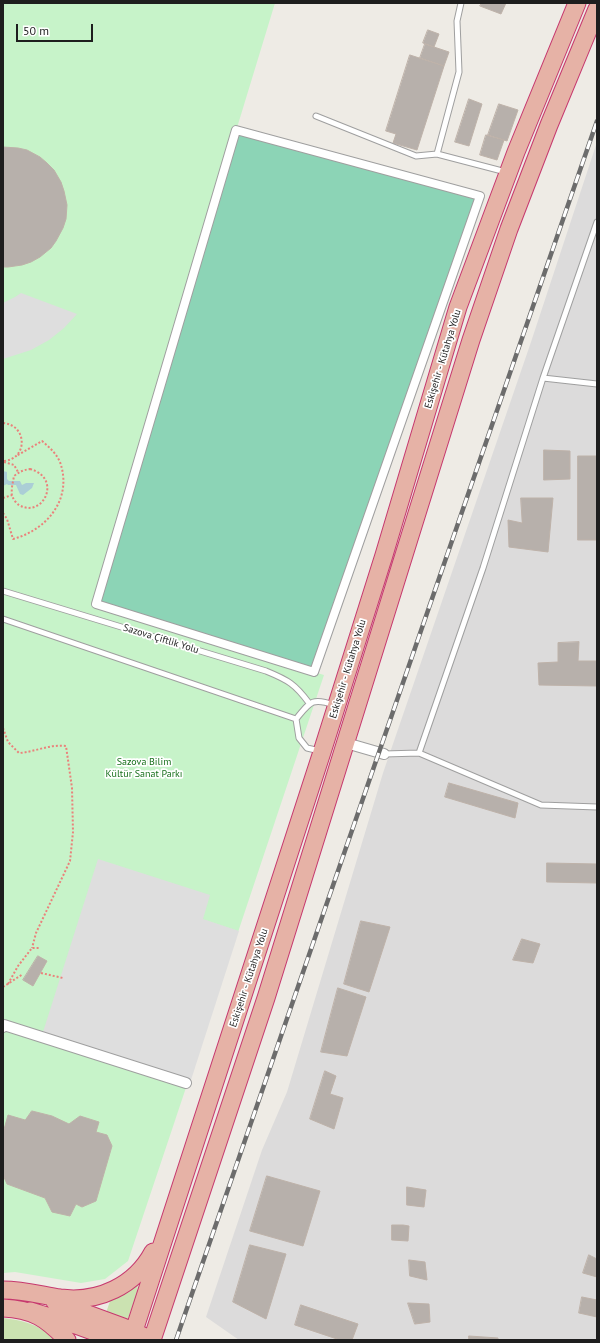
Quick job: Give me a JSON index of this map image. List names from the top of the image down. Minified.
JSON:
{"streets":{"highway":["Eskişehir - Kütahya Yolu"],"lane":["Sazova Çiftlik Yolu"]},"parks":["Sazova Bilim Kültür Sanat Parkı"],"scale_bar":"50 m"}
